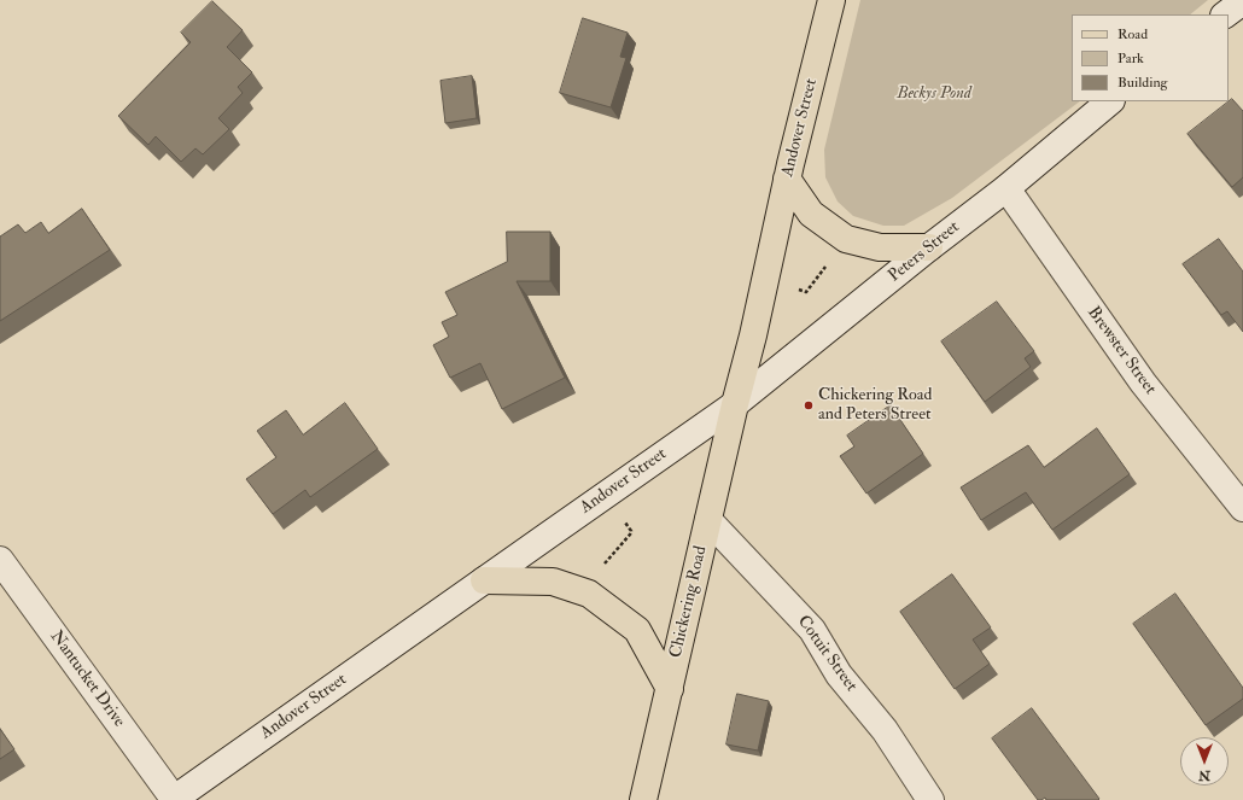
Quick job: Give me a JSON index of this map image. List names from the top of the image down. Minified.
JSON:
{"streets":{"main road":["Andover Street","Peters Street","Brewster Street","Chickering Road","Cotuit Street","Nantucket Drive"]},"crossings":[["Andover Street","Peters Street"],["Andover Street","Chickering Road"],["Andover Street","Nantucket Drive"],["Peters Street","Brewster Street"],["Peters Street","Chickering Road"],["Chickering Road","Cotuit Street"]],"parks":["Beckys Pond"],"places":["Chickering Road and Peters Street"],"legend":["Road","Park","Building"],"north":"bottom"}
